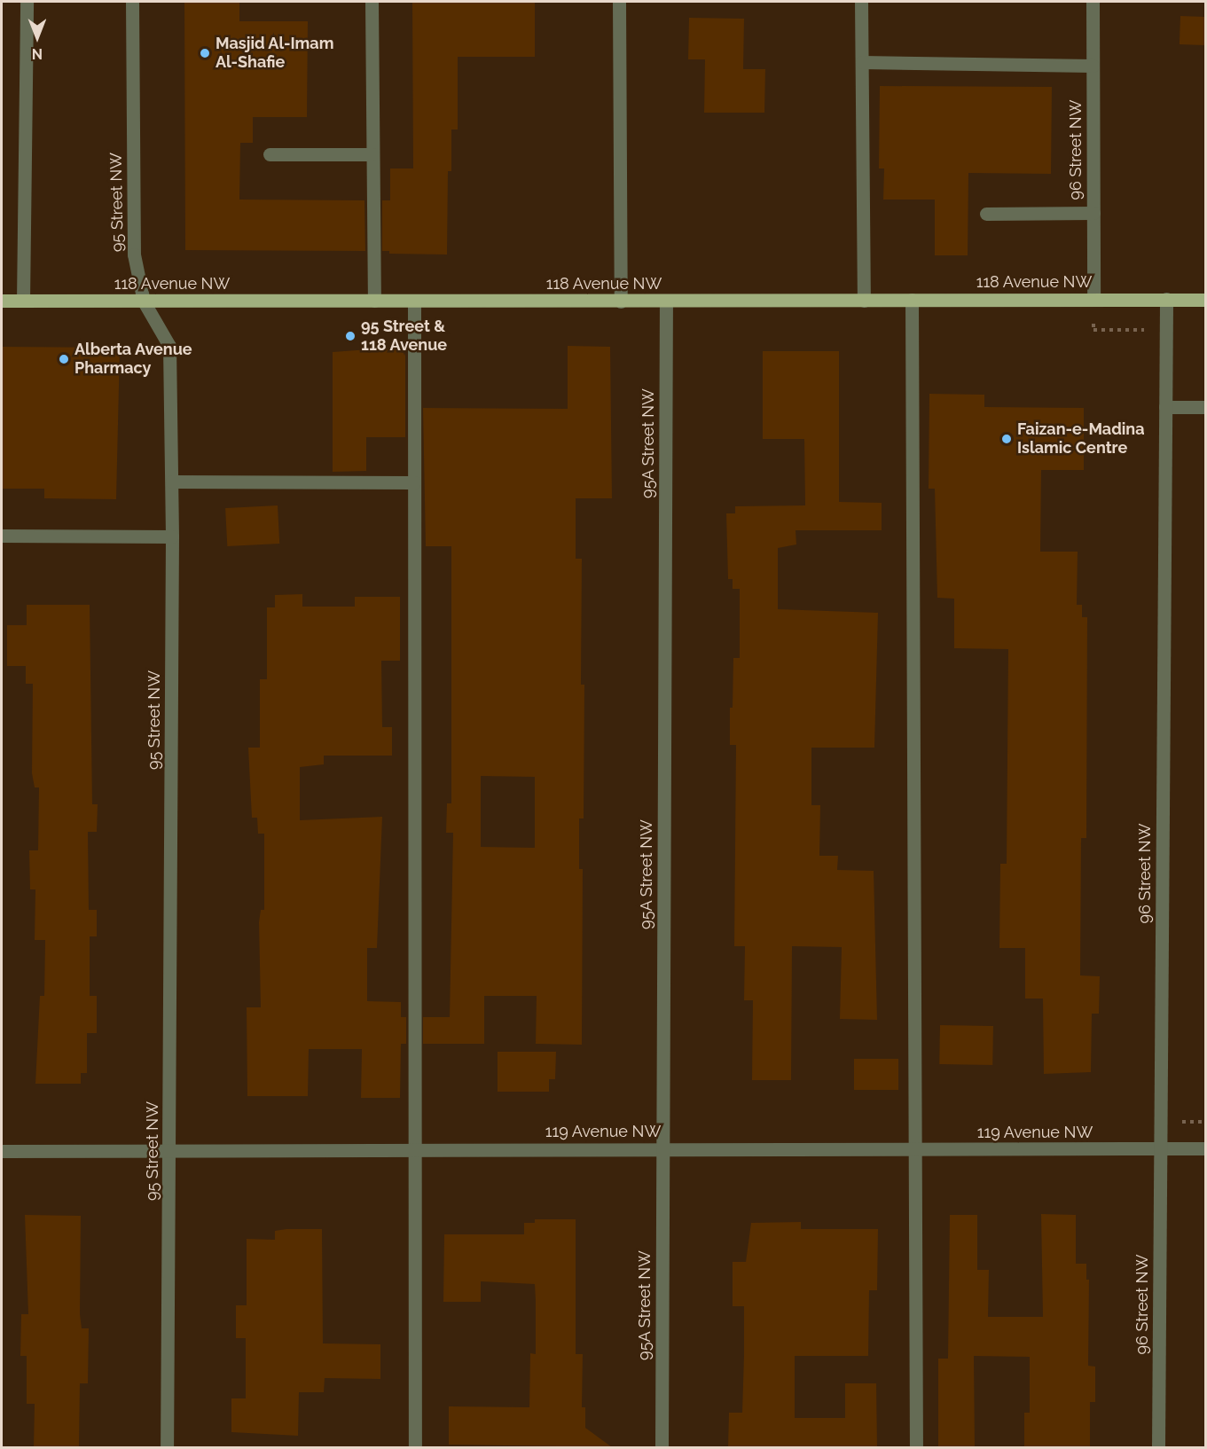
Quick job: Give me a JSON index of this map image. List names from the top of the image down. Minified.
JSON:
{"streets":{"main road":["118 Avenue NW"],"street":["96 Street NW","95 Street NW","95A Street NW","119 Avenue NW"]},"crossings":[["96 Street NW","118 Avenue NW"],["96 Street NW","119 Avenue NW"],["95 Street NW","118 Avenue NW"],["95 Street NW","119 Avenue NW"],["118 Avenue NW","95A Street NW"],["95A Street NW","119 Avenue NW"]],"places":["Masjid Al-Imam Al-Shafie","95 Street & 118 Avenue","Alberta Avenue Pharmacy","Faizan-e-Madina Islamic Centre"],"north":"bottom"}
